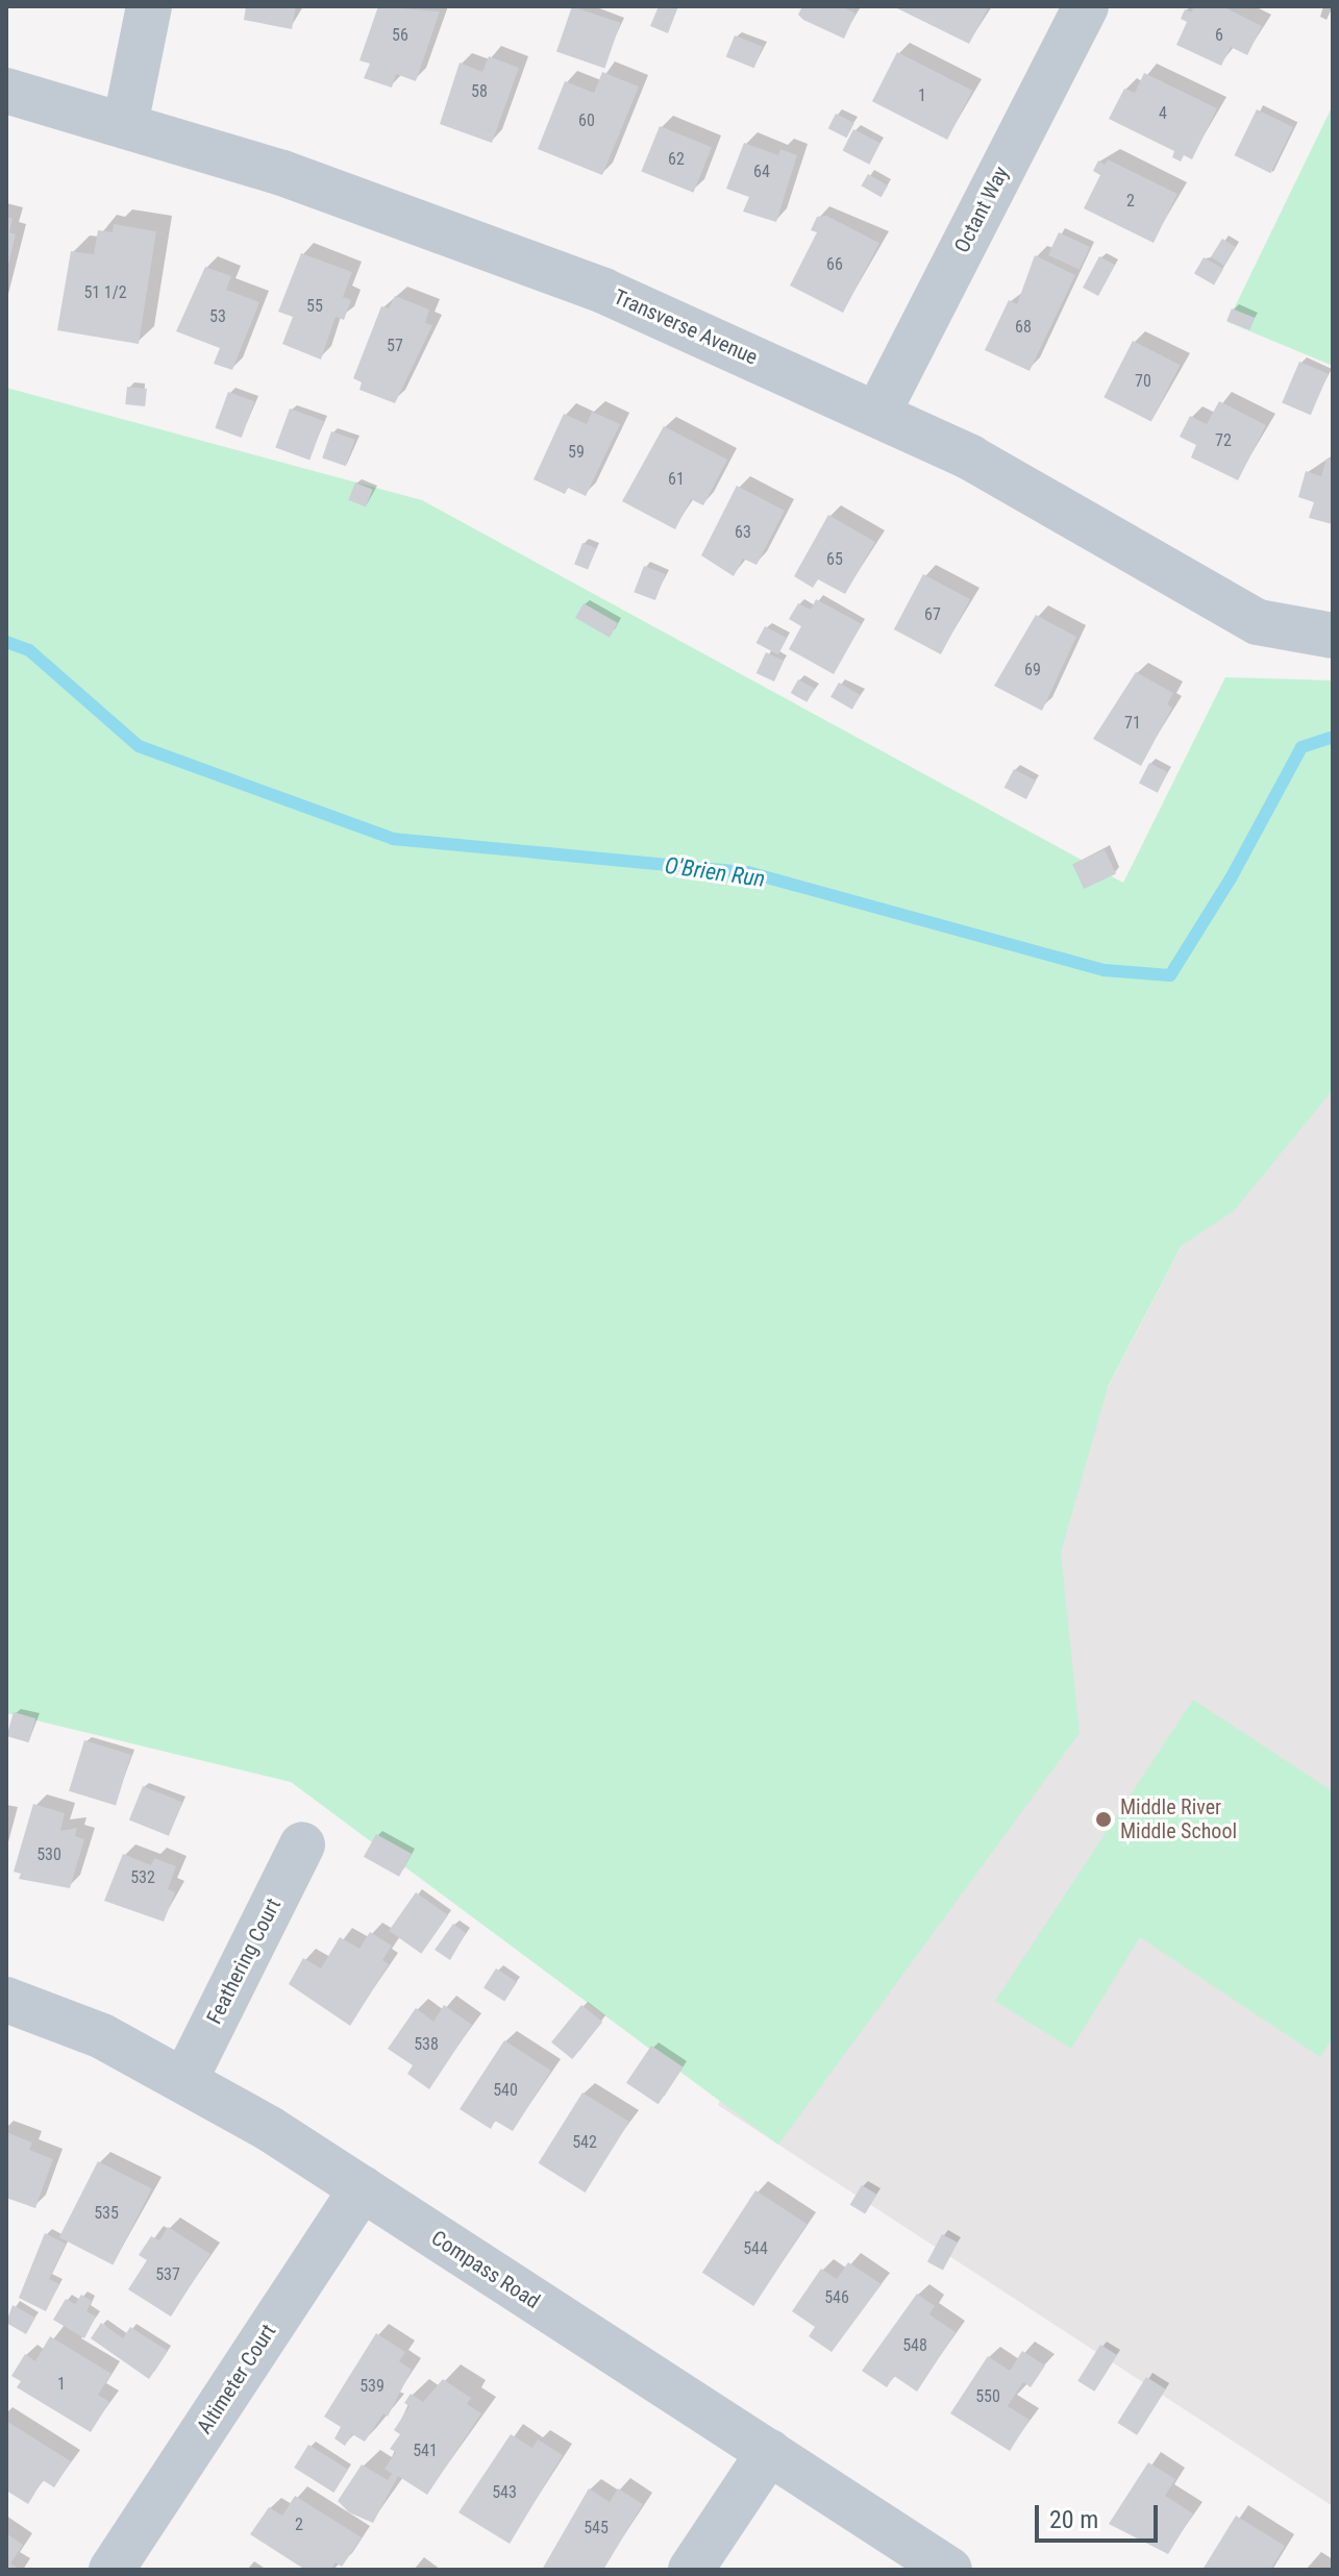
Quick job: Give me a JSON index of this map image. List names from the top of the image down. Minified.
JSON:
{"streets":{"street":["Octant Way","Transverse Avenue","Feathering Court","Compass Road","Altimeter Court"]},"crossings":[["Octant Way","Transverse Avenue"],["Feathering Court","Compass Road"],["Compass Road","Altimeter Court"]],"water":["O'Brien Run"],"places":["Middle River Middle School"],"house_numbers":["56","6","58","1","4","60","62","64","2","66","51 1/2","55","53","68","57","70","72","59","61","63","65","67","69","71","530","532","538","540","542","535","544","537","546","548","1","539","550","541","543","2","545"],"scale_bar":"20 m"}
